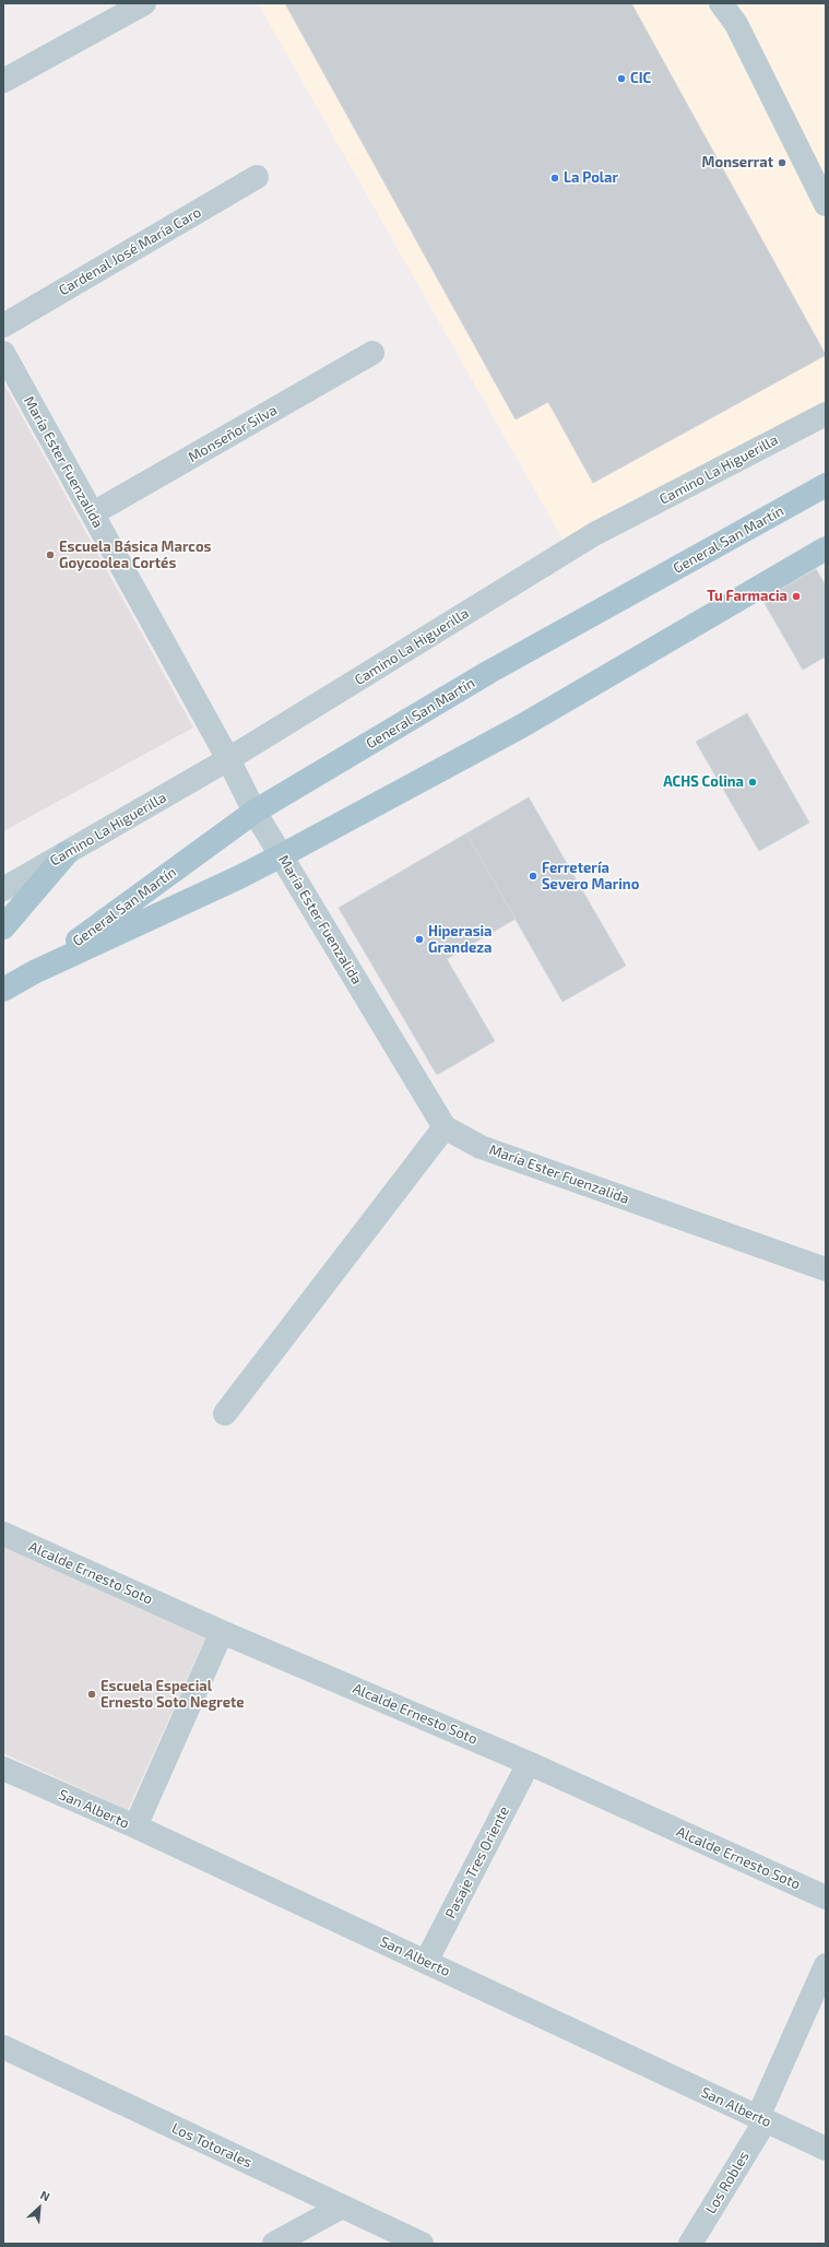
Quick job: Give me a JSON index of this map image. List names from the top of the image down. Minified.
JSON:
{"streets":{"main road":["General San Martín"],"street":["Cardenal José María Caro","Monseñor Silva","María Ester Fuenzalida","Camino La Higuerilla","Alcalde Ernesto Soto","San Alberto","Pasaje Tres Oriente","Los Totorales","Los Robles"]},"crossings":[["Monseñor Silva","María Ester Fuenzalida"],["María Ester Fuenzalida","Camino La Higuerilla"],["María Ester Fuenzalida","General San Martín"],["Alcalde Ernesto Soto","Pasaje Tres Oriente"],["San Alberto","Pasaje Tres Oriente"],["San Alberto","Los Robles"]],"places":["CIC","Monserrat","La Polar","Escuela Básica Marcos Goycoolea Cortés","Tu Farmacia","ACHS Colina","Ferretería Severo Marino","Hiperasia Grandeza","Escuela Especial Ernesto Soto Negrete"],"north":"top right"}
